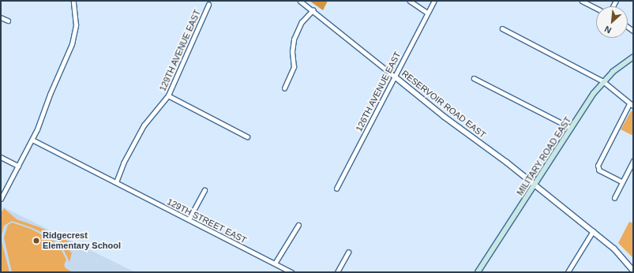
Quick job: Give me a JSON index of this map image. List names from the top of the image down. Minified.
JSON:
{"streets":{"main road":["MILITARY ROAD EAST"],"street":["129TH AVENUE EAST","126TH AVENUE EAST","RESERVOIR ROAD EAST","129TH STREET EAST"]},"crossings":[["129TH AVENUE EAST","129TH STREET EAST"],["126TH AVENUE EAST","RESERVOIR ROAD EAST"],["RESERVOIR ROAD EAST","MILITARY ROAD EAST"]],"places":["Ridgecrest Elementary School"],"north":"bottom left"}
